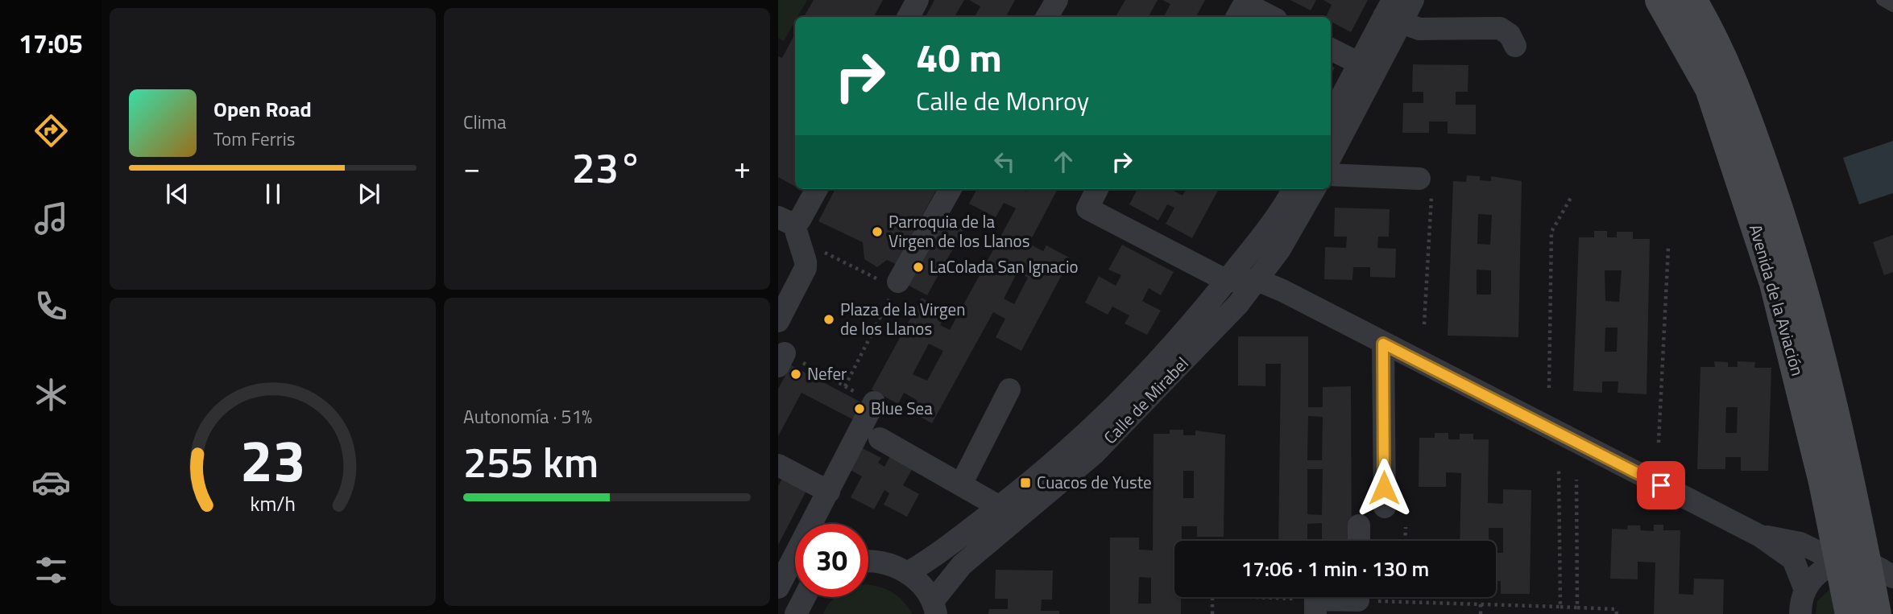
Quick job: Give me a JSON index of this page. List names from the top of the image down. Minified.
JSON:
{"streets":{"main road":["Avenida de la Aviación"],"street":["Calle de Mirabel"]},"places":{"other":["Parroquia de la Virgen de los Llanos","LaColada San Ignacio","Plaza de la Virgen de los Llanos","Nefer","Blue Sea"],"transit":["Cuacos de Yuste"]},"page":{"tabs":"17:05","tile":["Clima",["Autonomía · 51%","255 km"]],"turn":["40 m","Calle de Monroy"],"song":["Open Road","Tom Ferris"],"heat":["−","23°","+"],"limit":"30","trip":"17:06 · 1 min · 130 m","gauge":["23","km/h"]}}
